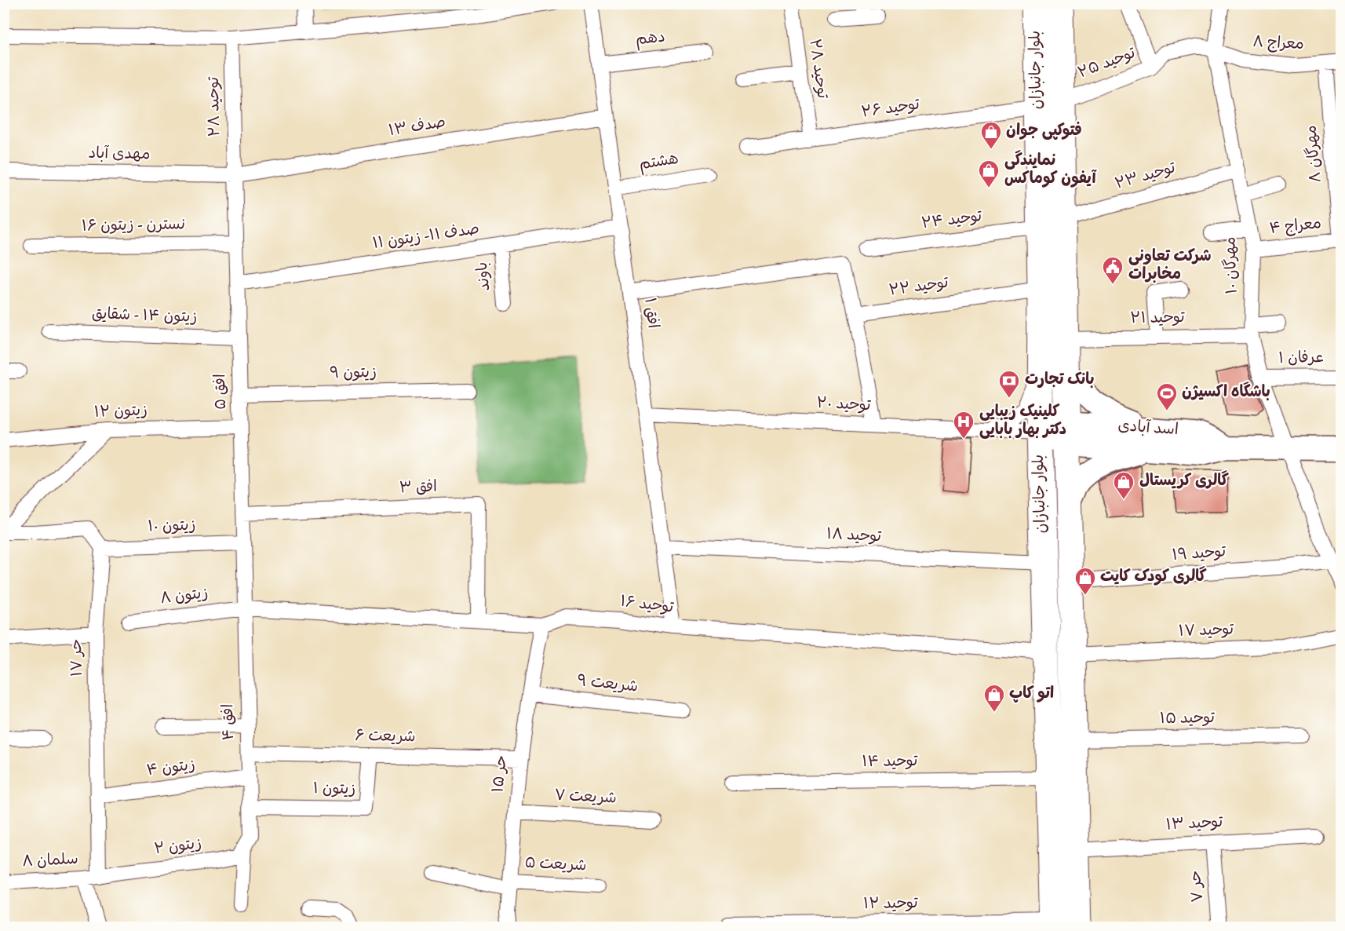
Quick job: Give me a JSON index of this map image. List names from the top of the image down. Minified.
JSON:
{"streets":{"highway":["بلوار جانبازان"],"main road":["اسد آبادی"],"street":["دهم","معراج ۸","توحید ۲۵","توحید ۲۸","توحید ۲۶","صدف ۱۳","مهرگان ۸","مهدی آباد","هشتم","توحید ۲۳","توحید ۲۴","نسترن - زیتون ۱۶","معراج ۴","صدف ۱۱- زیتون ۱۱","مهرگان ۱۰","باوند","توحید ۲۲","افق ۱","زیتون ۱۴ - شقایق","توحید ۲۱","عرفان ۱","زیتون ۹","افق ۵","توحید ۲۰","زیتون ۱۲","افق ۳","زیتون ۱۰","توحید ۱۸","توحید ۱۹","زیتون ۸","توحید ۱۶","توحید ۱۷","حر ۱۷","شریعت ۹","توحید ۱۵","افق ۴","شریعت ۶","توحید ۱۴","زیتون ۴","حر ۱۵","زیتون ۱","شریعت ۷","توحید ۱۳","زیتون ۲","سلمان ۸","شریعت ۵","حر ۷","توحید ۱۲"]},"crossings":[["دهم","افق ۱"],["معراج ۸","توحید ۲۵"],["معراج ۸","مهرگان ۸"],["معراج ۸","مهرگان ۱۰"],["توحید ۲۵","بلوار جانبازان"],["توحید ۲۵","توحید ۲۶"],["توحید ۲۵","مهرگان ۱۰"],["توحید ۲۸","توحید ۲۶"],["توحید ۲۸","صدف ۱۳"],["توحید ۲۸","مهدی آباد"],["توحید ۲۸","افق ۵"],["بلوار جانبازان","توحید ۲۶"],["بلوار جانبازان","توحید ۲۳"],["بلوار جانبازان","توحید ۲۴"],["بلوار جانبازان","توحید ۲۲"],["بلوار جانبازان","توحید ۲۱"],["بلوار جانبازان","توحید ۲۰"],["بلوار جانبازان","اسد آبادی"],["بلوار جانبازان","توحید ۱۸"],["بلوار جانبازان","توحید ۱۹"],["بلوار جانبازان","توحید ۱۶"],["بلوار جانبازان","توحید ۱۷"],["بلوار جانبازان","توحید ۱۵"],["بلوار جانبازان","توحید ۱۴"],["بلوار جانبازان","توحید ۱۳"],["بلوار جانبازان","توحید ۱۲"],["صدف ۱۳","مهدی آباد"],["صدف ۱۳","افق ۱"],["صدف ۱۳","افق ۵"],["مهرگان ۸","معراج ۴"],["مهدی آباد","افق ۵"],["هشتم","افق ۱"],["توحید ۲۳","مهرگان ۱۰"],["نسترن - زیتون ۱۶","افق ۵"],["معراج ۴","مهرگان ۱۰"],["صدف ۱۱- زیتون ۱۱","باوند"],["صدف ۱۱- زیتون ۱۱","افق ۱"],["صدف ۱۱- زیتون ۱۱","افق ۵"],["مهرگان ۱۰","توحید ۲۱"],["مهرگان ۱۰","عرفان ۱"],["مهرگان ۱۰","اسد آبادی"],["مهرگان ۱۰","توحید ۱۹"],["افق ۱","توحید ۲۰"],["افق ۱","توحید ۱۸"],["افق ۱","توحید ۱۶"],["زیتون ۱۴ - شقایق","افق ۵"],["زیتون ۹","افق ۵"],["افق ۵","زیتون ۱۲"],["افق ۵","افق ۳"],["افق ۵","زیتون ۱۰"],["افق ۵","زیتون ۸"],["افق ۵","توحید ۱۶"],["افق ۵","افق ۴"],["توحید ۲۰","اسد آبادی"],["افق ۳","توحید ۱۶"],["زیتون ۱۰","حر ۱۷"],["زیتون ۸","توحید ۱۶"],["زیتون ۸","افق ۴"],["توحید ۱۶","افق ۴"],["توحید ۱۶","حر ۱۵"],["حر ۱۷","زیتون ۴"],["حر ۱۷","زیتون ۲"],["حر ۱۷","سلمان ۸"],["شریعت ۹","حر ۱۵"],["افق ۴","شریعت ۶"],["افق ۴","زیتون ۴"],["افق ۴","زیتون ۱"],["افق ۴","زیتون ۲"],["شریعت ۶","حر ۱۵"],["شریعت ۶","زیتون ۱"],["حر ۱۵","شریعت ۷"],["حر ۱۵","شریعت ۵"],["توحید ۱۳","حر ۷"],["زیتون ۲","سلمان ۸"]],"places":{"shop":["فتوکپی جوان","نمایندگی آیفون کوماکس","گالری کریستال","گالری کودک کایت","اتو کاپ"],"public building":["شرکت تعاونی مخابرات"],"bank":["بانک تجارت"],"sports":["باشگاه اکسیژن"],"hospital":["کلینیک زیبایی دکتر بهار بابایی"]}}
